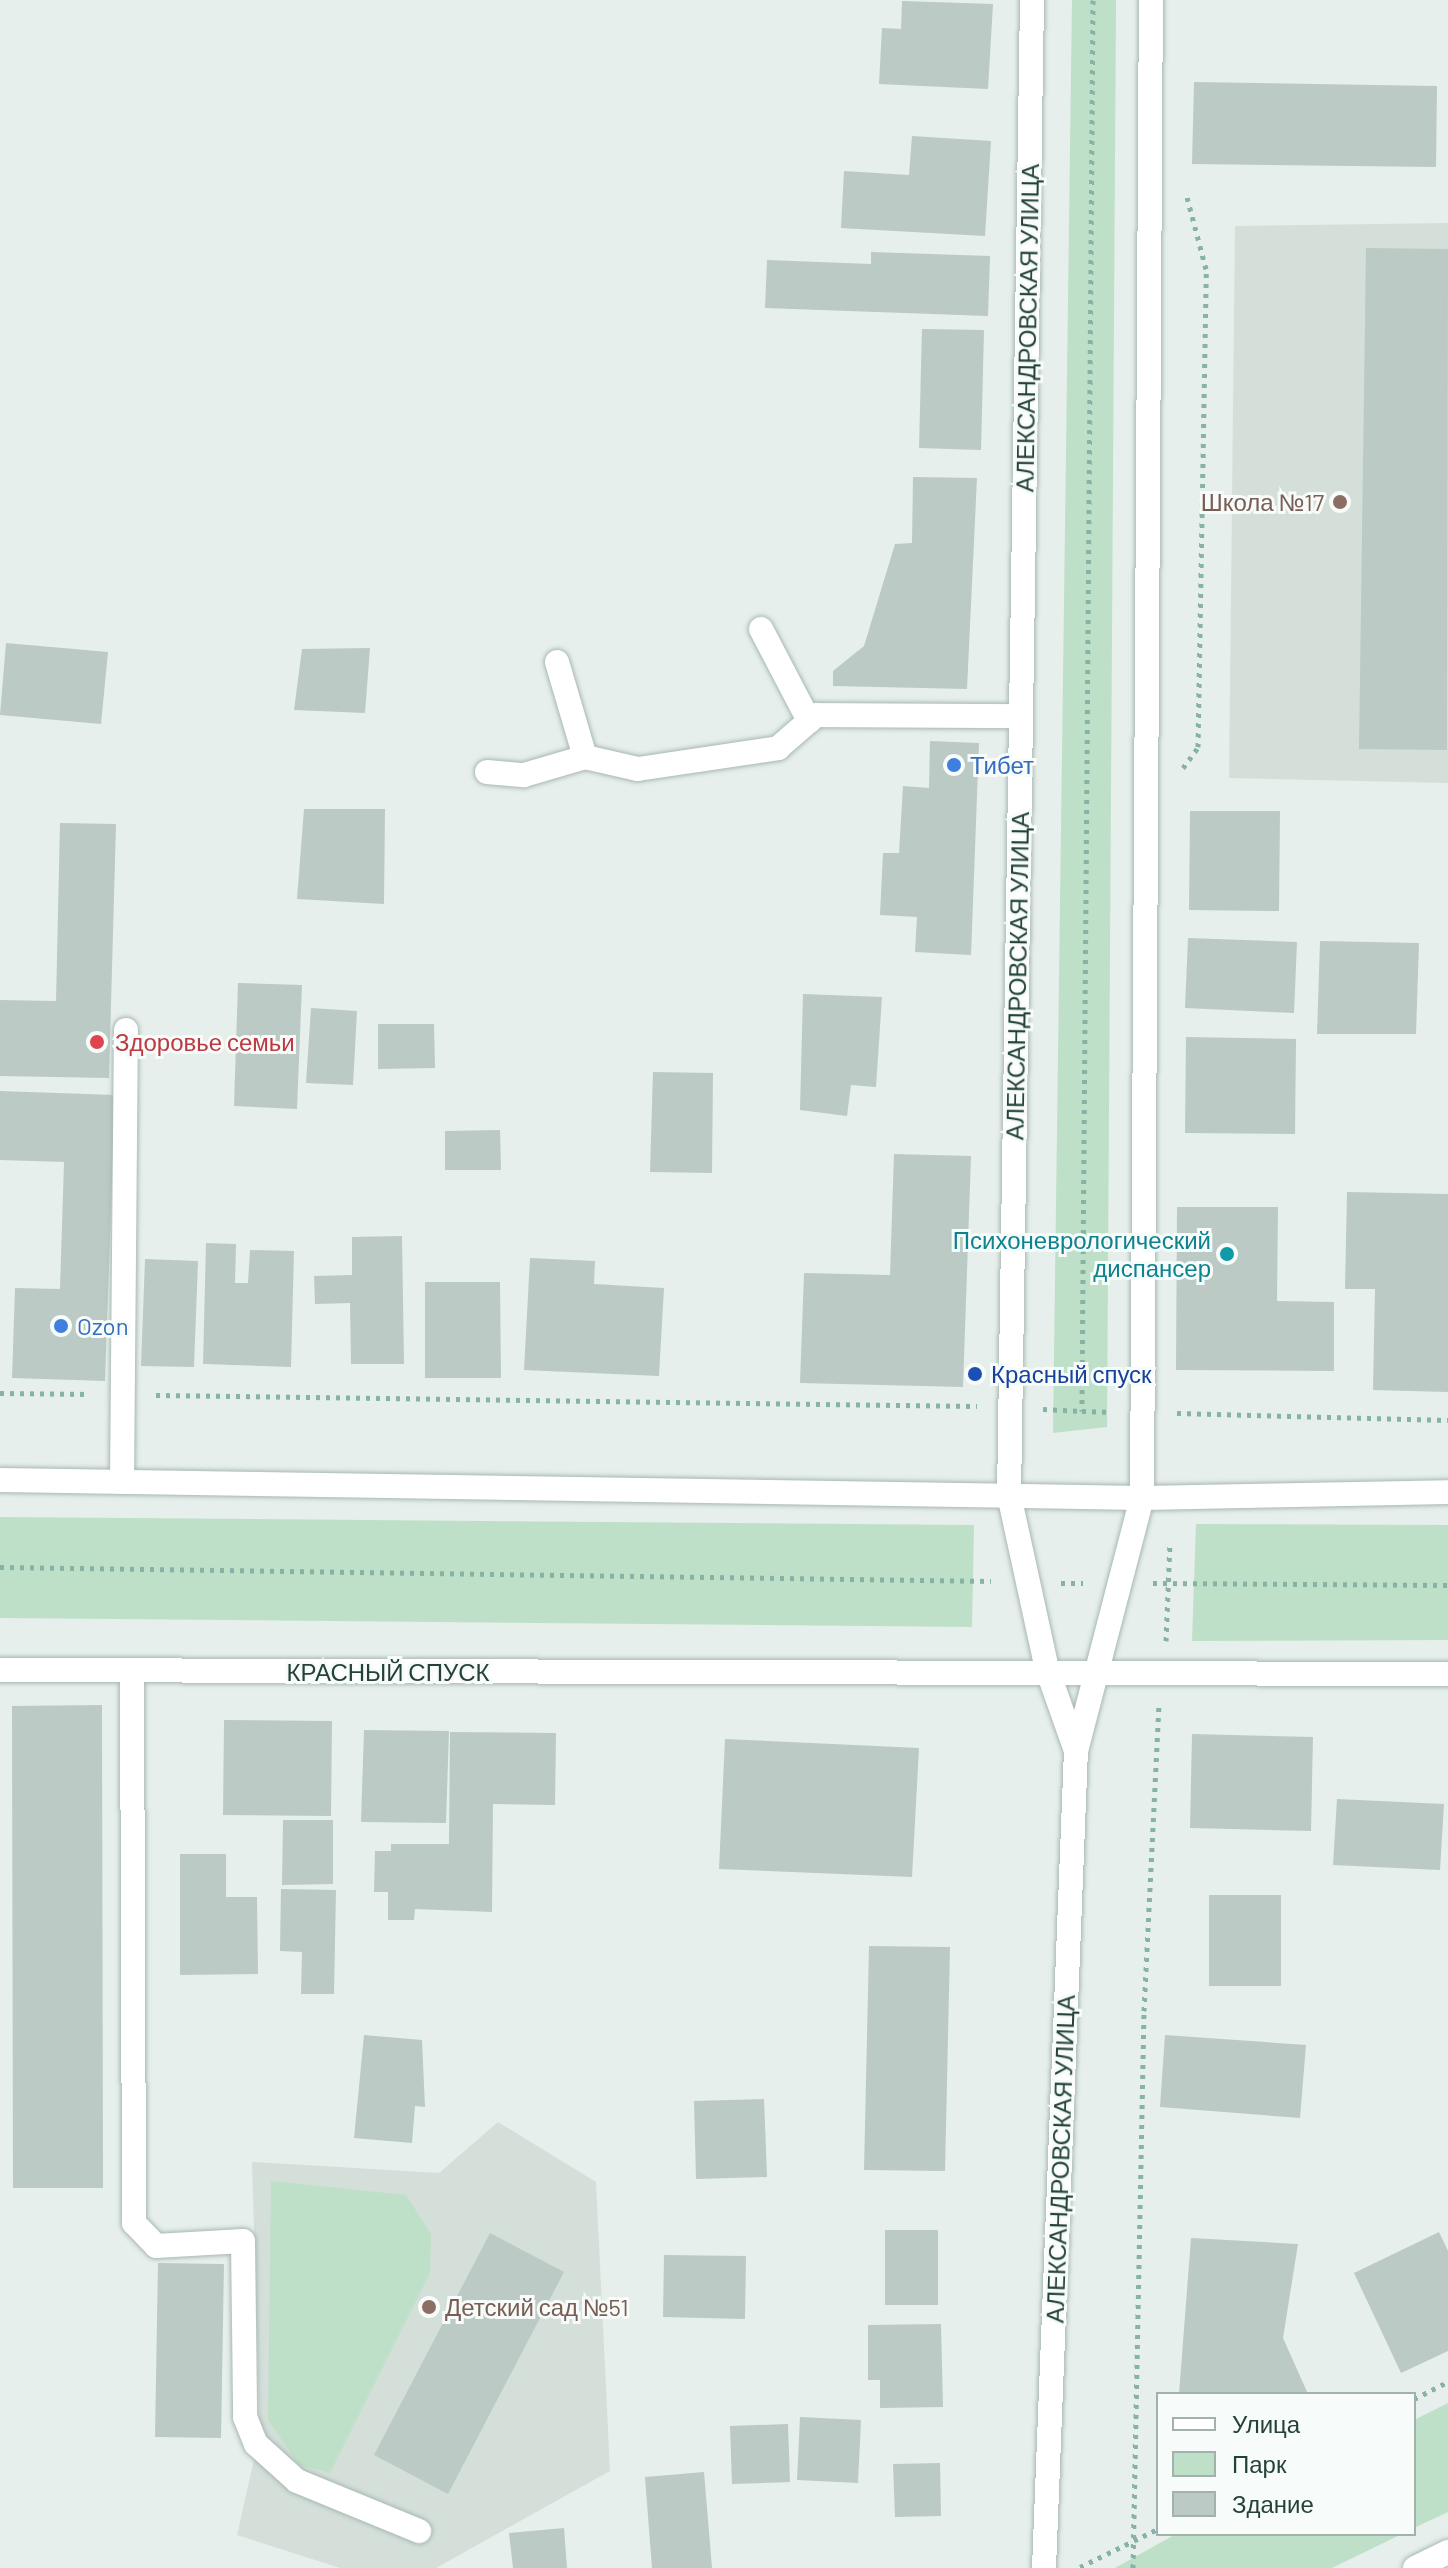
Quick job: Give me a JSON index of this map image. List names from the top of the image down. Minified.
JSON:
{"streets":{"street":["АЛЕКСАНДРОВСКАЯ УЛИЦА","КРАСНЫЙ СПУСК"]},"crossings":[["АЛЕКСАНДРОВСКАЯ УЛИЦА","КРАСНЫЙ СПУСК"]],"places":["Школа №17","Тибет","Здоровье семьи","Психоневрологический диспансер","Ozon","Красный спуск","Детский сад №51"],"legend":["Улица","Парк","Здание"]}
